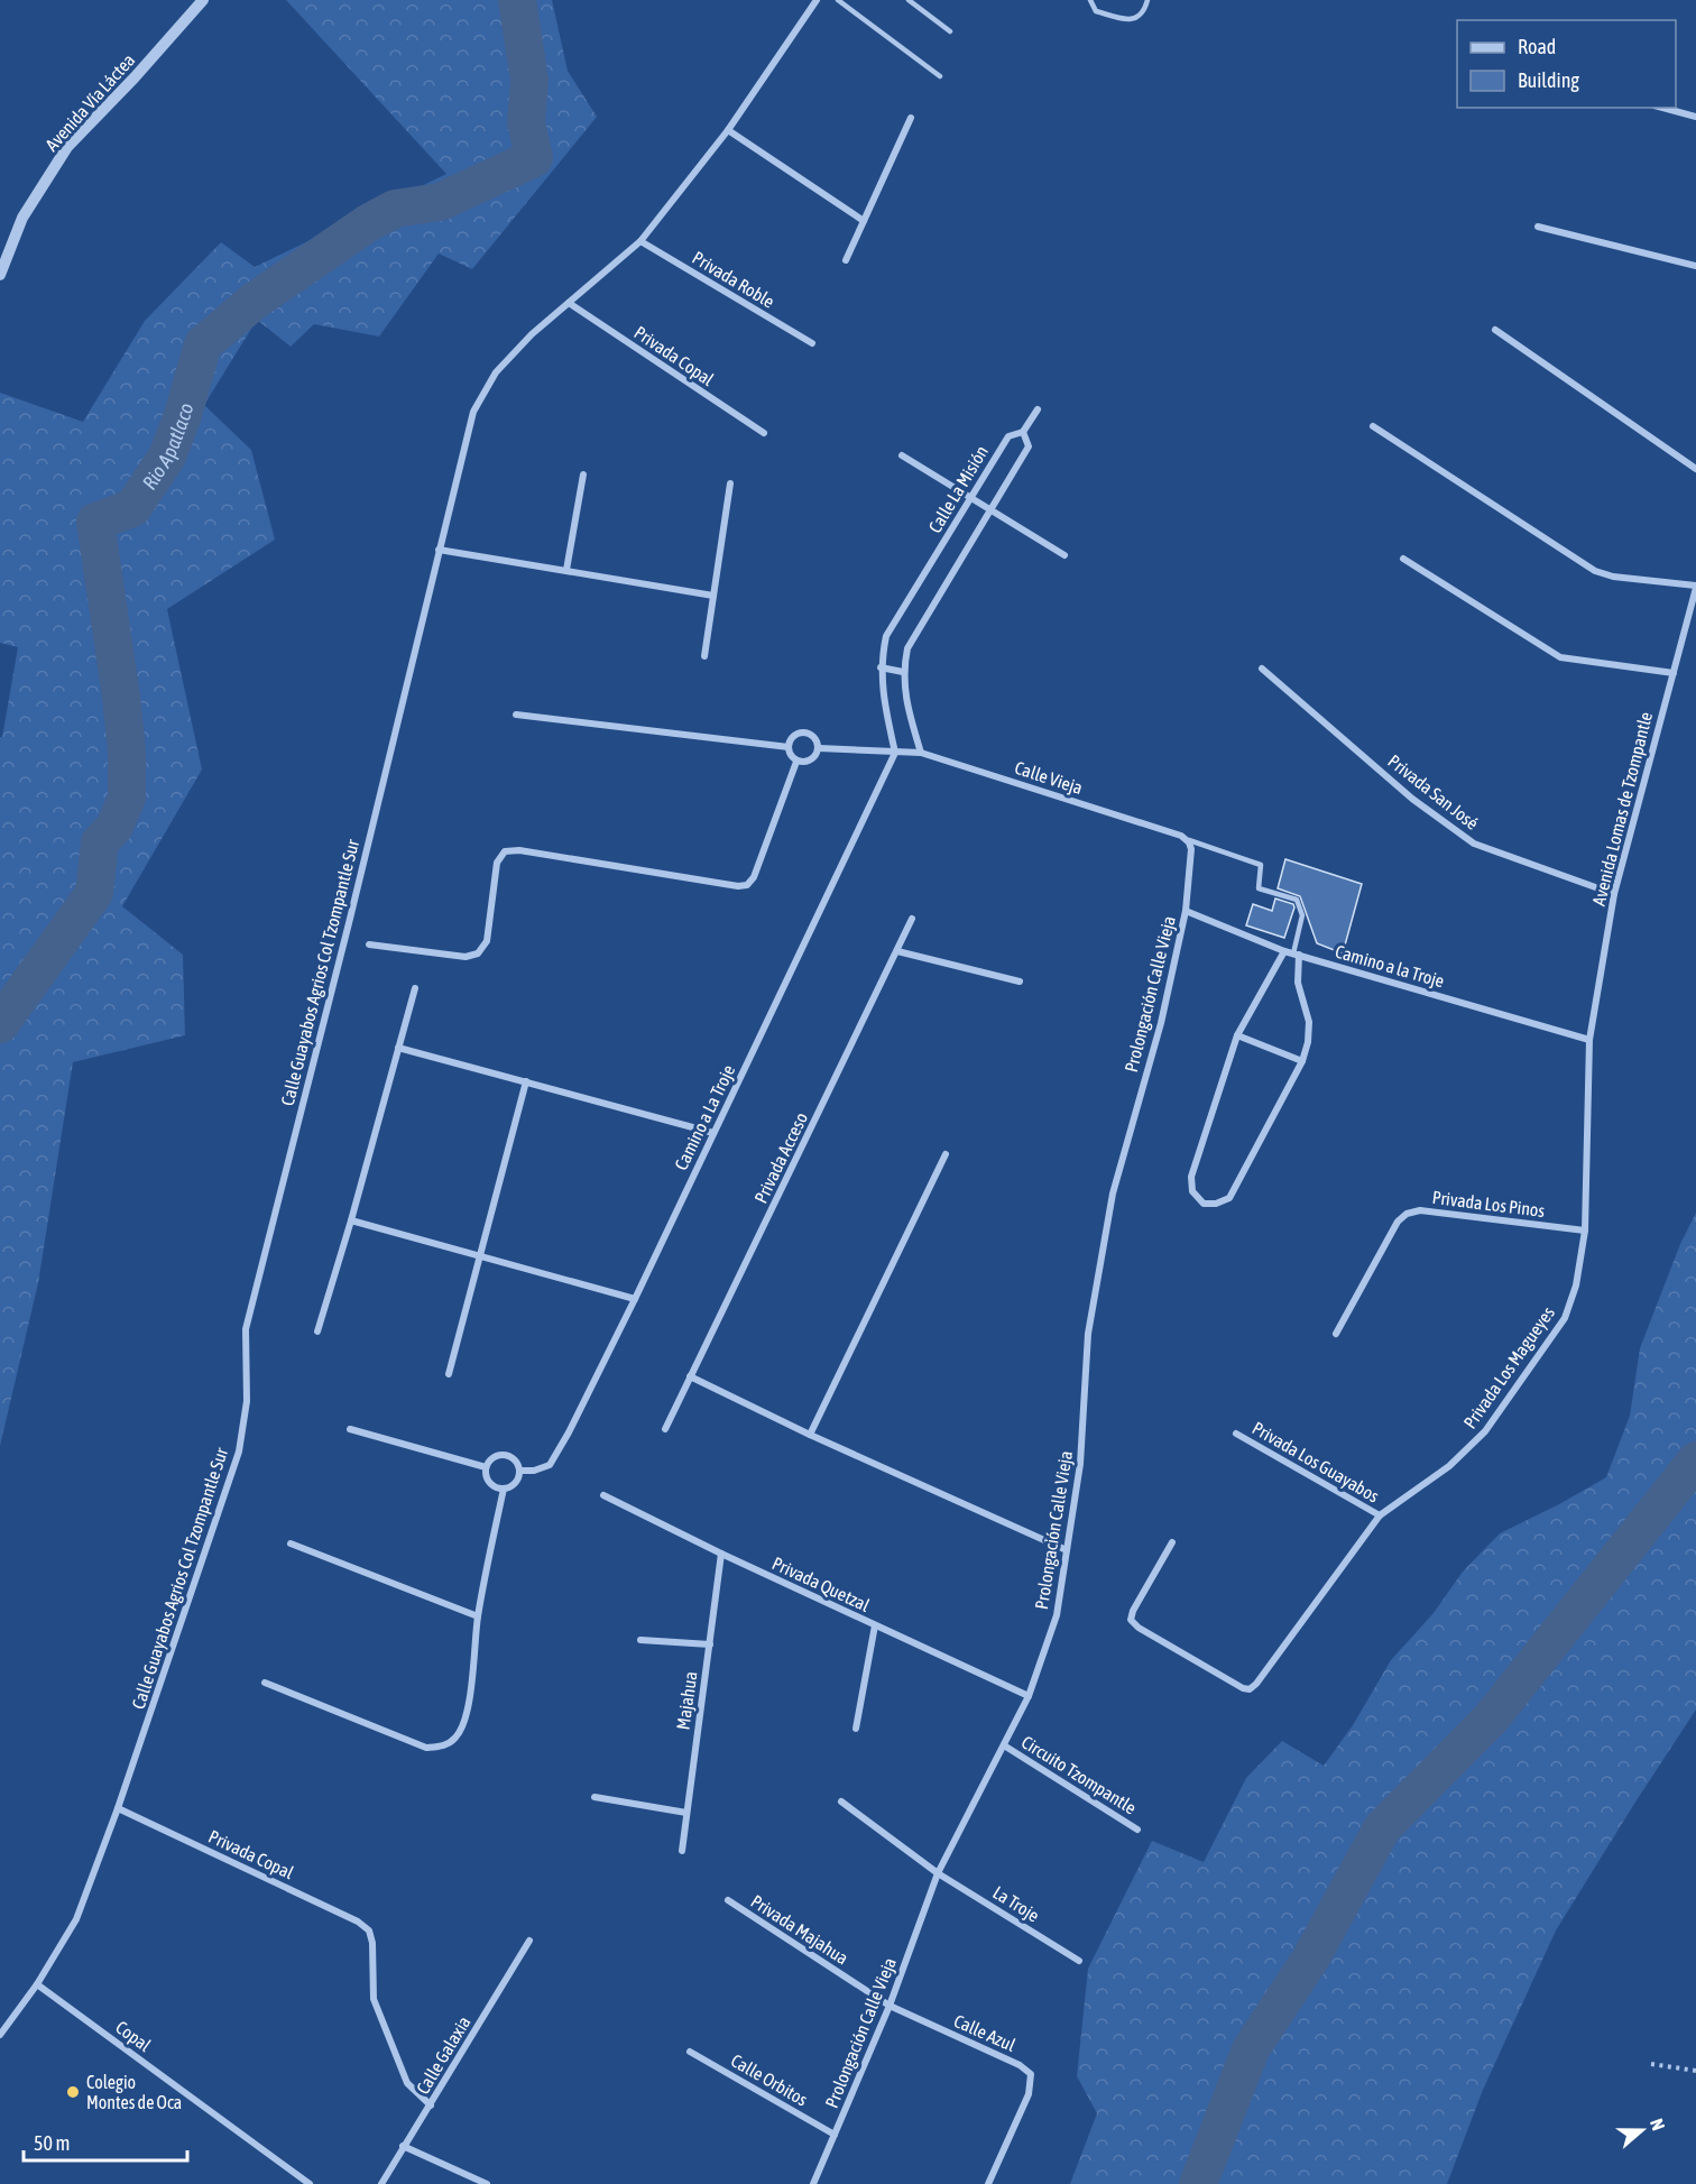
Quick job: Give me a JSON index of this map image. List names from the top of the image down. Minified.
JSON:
{"streets":{"street":["Avenida Vía Láctea","Privada Roble","Privada Copal","Calle La Misión","Calle Vieja","Privada San José","Avenida Lomas de Tzompantle","Camino a la Troje","Calle Guayabos Agrios Col Tzompantle Sur","Prolongación Calle Vieja","Camino a La Troje","Privada Acceso","Privada Los Pinos","Privada Los Magueyes","Privada Los Guayabos","Privada Quetzal","Majahua","Circuito Tzompantle","La Troje","Privada Majahua","Calle Azul","Copal","Calle Galaxia","Calle Orbitos"]},"crossings":[["Privada Roble","Calle Guayabos Agrios Col Tzompantle Sur"],["Privada Copal","Calle Guayabos Agrios Col Tzompantle Sur"],["Privada Copal","Calle Galaxia"],["Calle La Misión","Calle Vieja"],["Calle La Misión","Camino a La Troje"],["Calle Vieja","Prolongación Calle Vieja"],["Calle Vieja","Camino a La Troje"],["Privada San José","Avenida Lomas de Tzompantle"],["Avenida Lomas de Tzompantle","Camino a la Troje"],["Avenida Lomas de Tzompantle","Privada Los Magueyes"],["Camino a la Troje","Prolongación Calle Vieja"],["Camino a la Troje","Privada Los Magueyes"],["Calle Guayabos Agrios Col Tzompantle Sur","Copal"],["Prolongación Calle Vieja","Privada Quetzal"],["Prolongación Calle Vieja","Circuito Tzompantle"],["Prolongación Calle Vieja","La Troje"],["Prolongación Calle Vieja","Privada Majahua"],["Prolongación Calle Vieja","Calle Azul"],["Prolongación Calle Vieja","Calle Orbitos"],["Privada Los Pinos","Privada Los Magueyes"],["Privada Los Magueyes","Privada Los Guayabos"],["Privada Quetzal","Majahua"],["Privada Majahua","Calle Azul"]],"water":["Rio Apatlaco"],"places":["Colegio Montes de Oca"],"legend":["Road","Building"],"scale_bar":"50 m","north":"right"}
